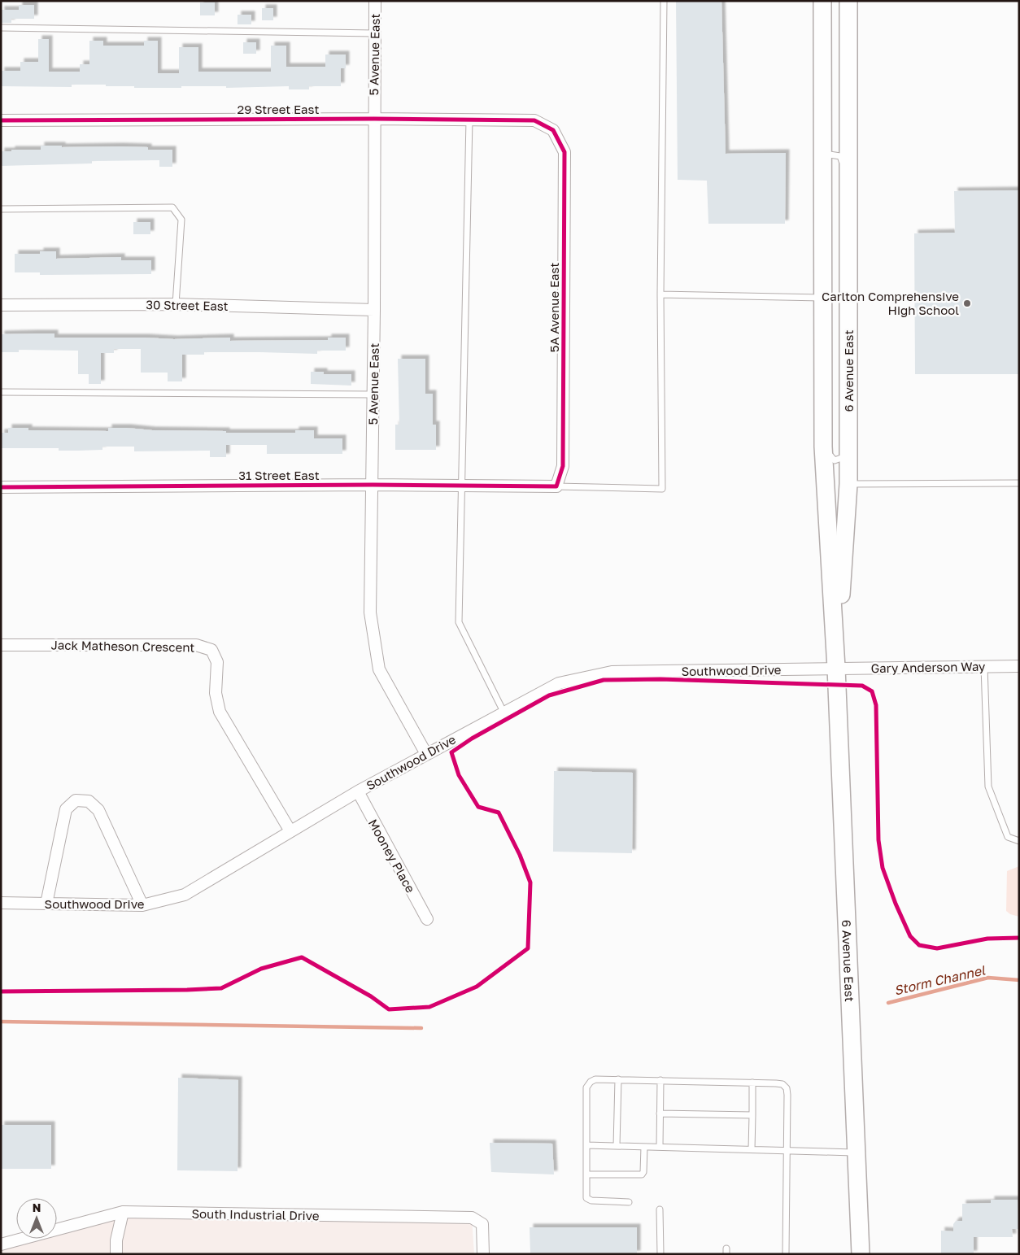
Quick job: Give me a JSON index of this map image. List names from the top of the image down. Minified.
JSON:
{"streets":{"main road":["6 Avenue East"],"street":["5 Avenue East","29 Street East","30 Street East","5A Avenue East","31 Street East","Jack Matheson Crescent","Gary Anderson Way","Southwood Drive","Mooney Place","South Industrial Drive"]},"crossings":[["5 Avenue East","29 Street East"],["5 Avenue East","30 Street East"],["5 Avenue East","31 Street East"],["5 Avenue East","Southwood Drive"],["29 Street East","5A Avenue East"],["5A Avenue East","31 Street East"],["6 Avenue East","Gary Anderson Way"],["6 Avenue East","Southwood Drive"],["Jack Matheson Crescent","Southwood Drive"],["Gary Anderson Way","Southwood Drive"],["Southwood Drive","Mooney Place"]],"water":["Storm Channel"],"places":["Carlton Comprehensive High School"],"north":"top"}
